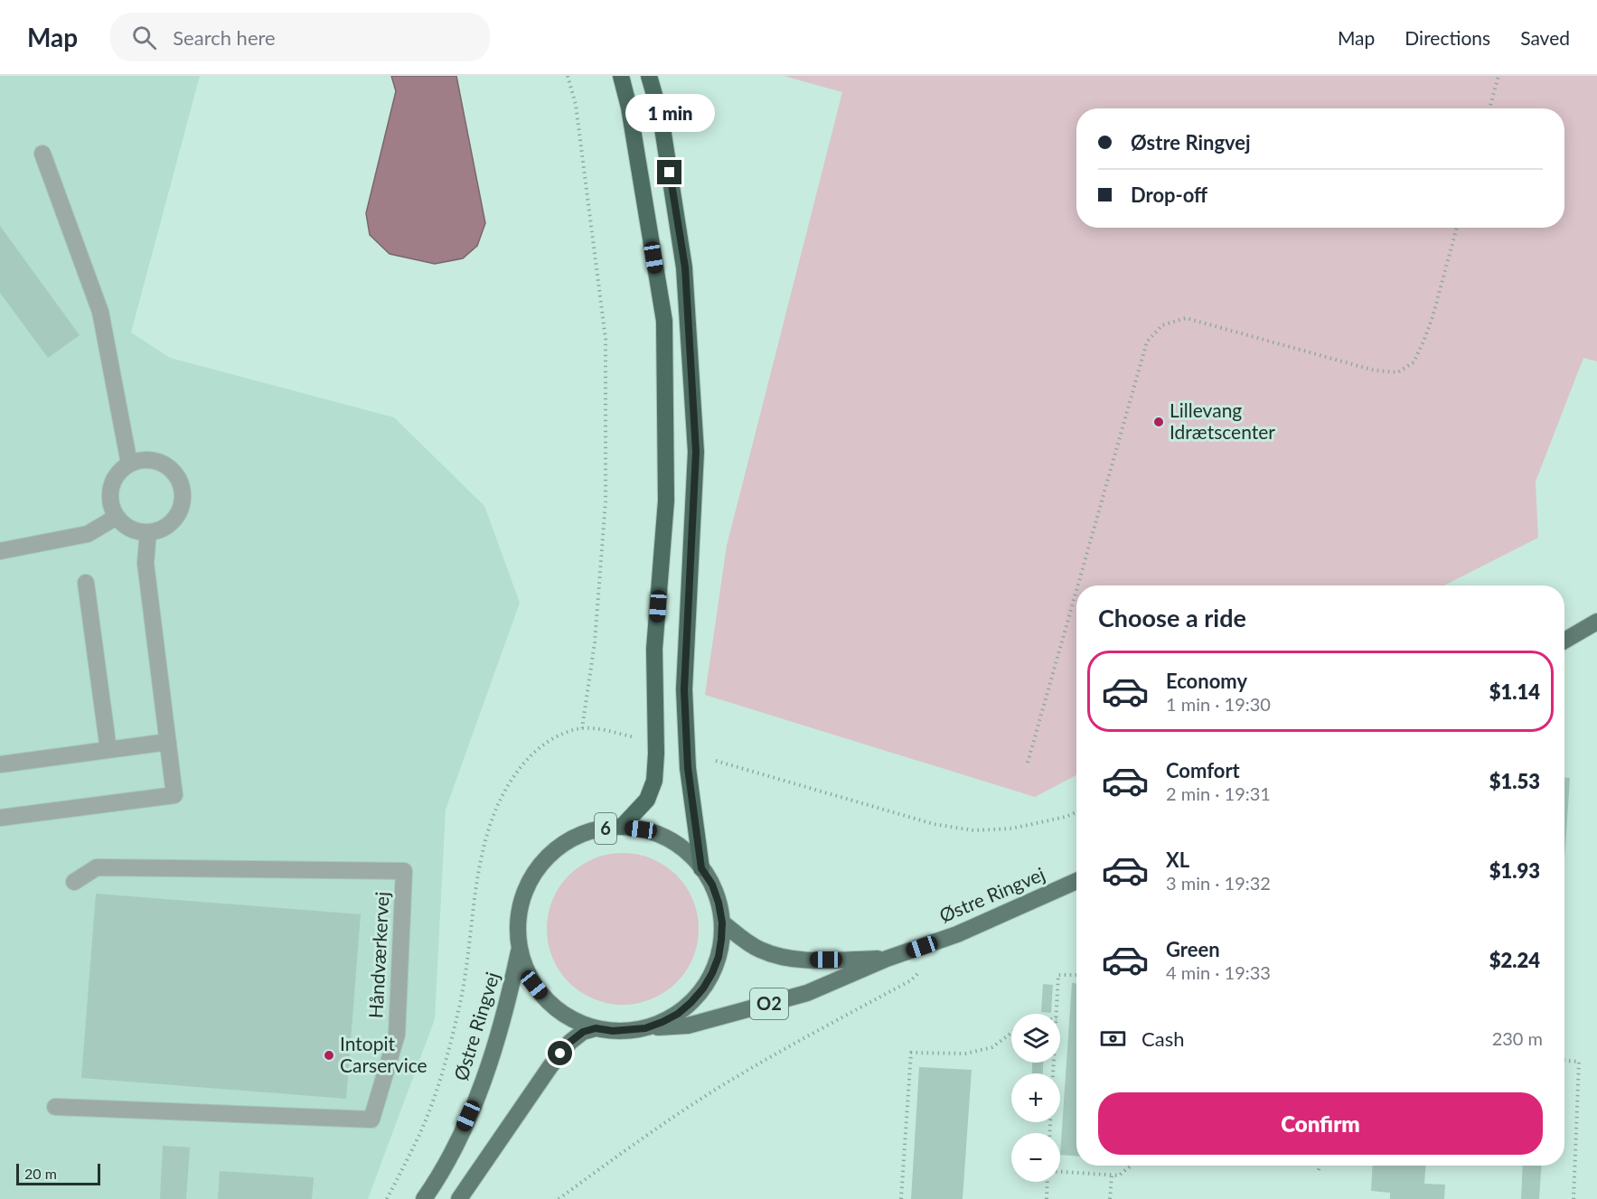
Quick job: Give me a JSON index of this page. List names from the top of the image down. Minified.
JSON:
{"streets":{"highway":["6"],"main road":["Østre Ringvej","O2"],"street":["Håndværkervej"]},"crossings":[["6","Østre Ringvej"]],"places":["Lillevang Idrætscenter","Intopit Carservice"],"scale_bar":"20 m","page":{"header":"Map","search":"Search here","nav":["Map","Directions","Saved"],"bubble":"1 min","banner":["Østre Ringvej","Drop-off"],"heading":"Choose a ride","list":[{"name":"Economy","note":"1 min · 19:30","value":"$1.14"},{"name":"Comfort","note":"2 min · 19:31","value":"$1.53"},{"name":"XL","note":"3 min · 19:32","value":"$1.93"},{"name":"Green","note":"4 min · 19:33","value":"$2.24"}],"pay":["Cash","230 m"],"map_buttons":["+","−"],"buttons":"Confirm","scale":"20 m"}}
